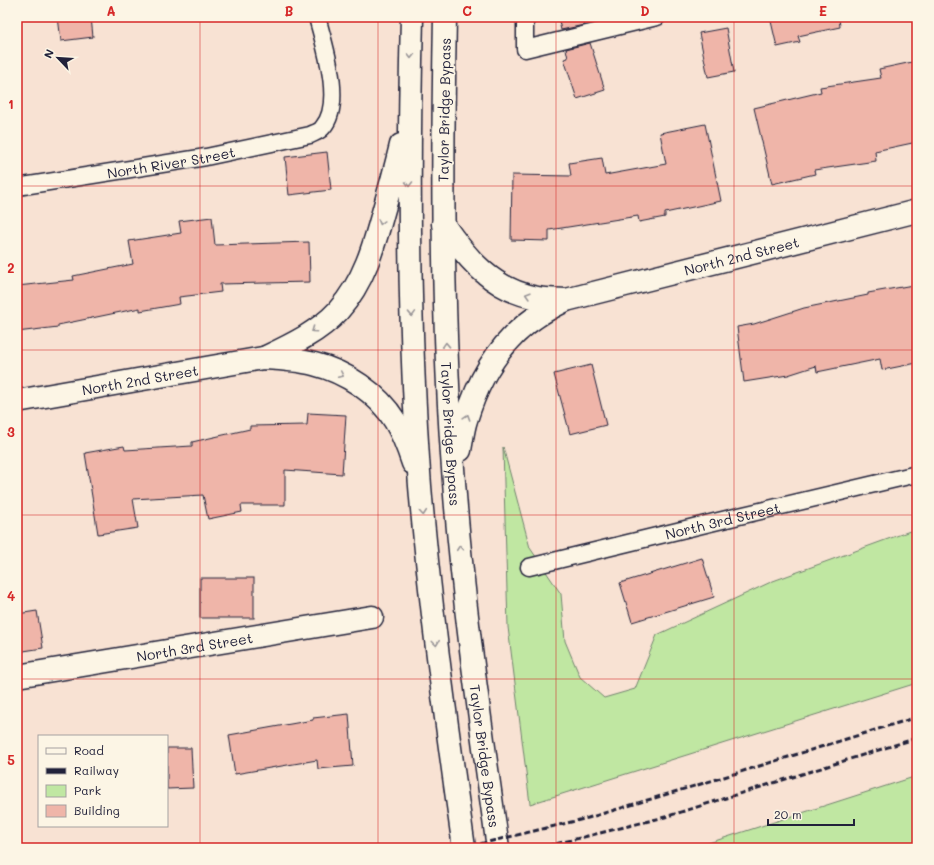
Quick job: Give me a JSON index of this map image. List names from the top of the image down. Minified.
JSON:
{"streets":{"main road":["Taylor Bridge Bypass","North 2nd Street","North 3rd Street"],"lane":["North River Street"]},"legend":["Road","Railway","Park","Building"],"scale_bar":"20 m","north":"top left","grid":{"columns":["A","B","C","D","E"],"rows":["1","2","3","4","5"]}}
